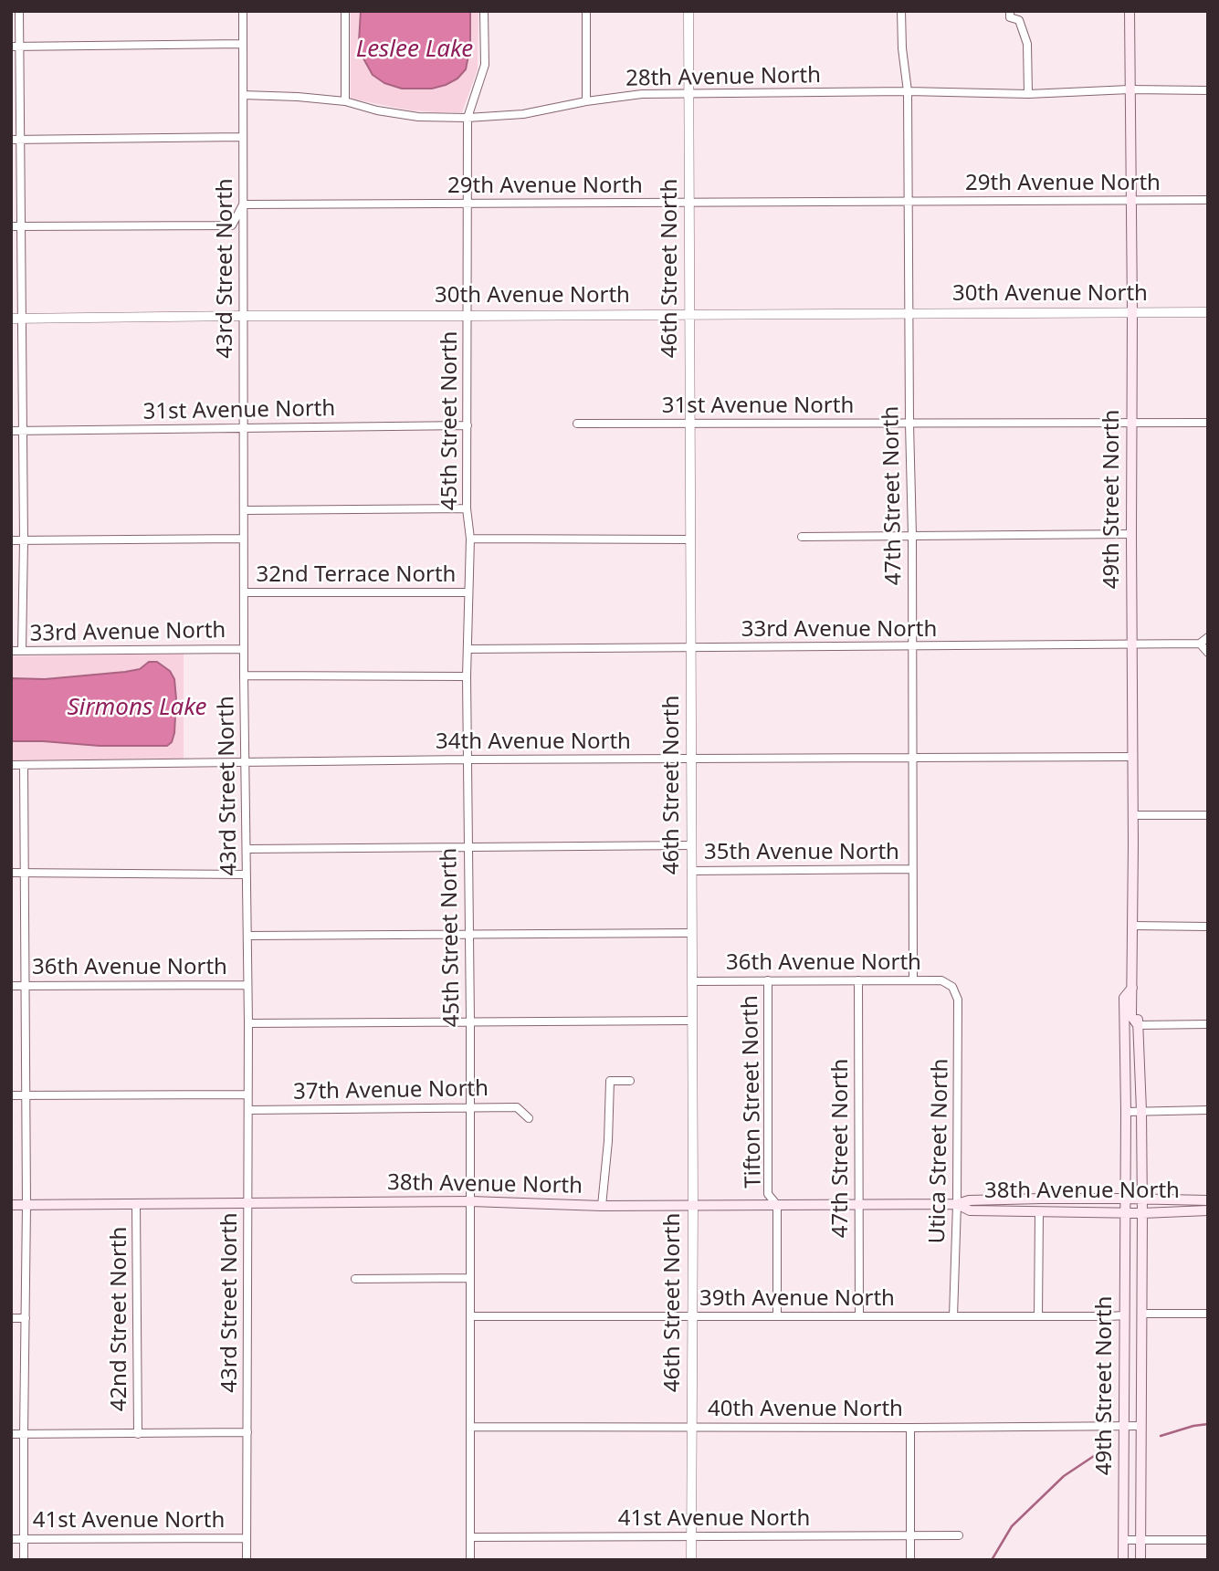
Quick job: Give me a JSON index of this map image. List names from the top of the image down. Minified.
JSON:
{"streets":{"main road":["49th Street North","38th Avenue North"],"street":["28th Avenue North","29th Avenue North","43rd Street North","46th Street North","30th Avenue North","31st Avenue North","45th Street North","47th Street North","32nd Terrace North","33rd Avenue North","34th Avenue North","35th Avenue North","36th Avenue North","37th Avenue North","Tifton Street North","Utica Street North","39th Avenue North","42nd Street North","40th Avenue North","41st Avenue North"]},"crossings":[["28th Avenue North","43rd Street North"],["28th Avenue North","46th Street North"],["28th Avenue North","45th Street North"],["28th Avenue North","47th Street North"],["28th Avenue North","49th Street North"],["29th Avenue North","43rd Street North"],["29th Avenue North","46th Street North"],["29th Avenue North","45th Street North"],["29th Avenue North","47th Street North"],["29th Avenue North","49th Street North"],["43rd Street North","30th Avenue North"],["43rd Street North","31st Avenue North"],["43rd Street North","32nd Terrace North"],["43rd Street North","33rd Avenue North"],["43rd Street North","34th Avenue North"],["43rd Street North","35th Avenue North"],["43rd Street North","36th Avenue North"],["43rd Street North","37th Avenue North"],["43rd Street North","38th Avenue North"],["43rd Street North","41st Avenue North"],["46th Street North","30th Avenue North"],["46th Street North","31st Avenue North"],["46th Street North","33rd Avenue North"],["46th Street North","34th Avenue North"],["46th Street North","35th Avenue North"],["46th Street North","36th Avenue North"],["46th Street North","38th Avenue North"],["46th Street North","39th Avenue North"],["46th Street North","40th Avenue North"],["46th Street North","41st Avenue North"],["30th Avenue North","45th Street North"],["30th Avenue North","47th Street North"],["30th Avenue North","49th Street North"],["31st Avenue North","45th Street North"],["31st Avenue North","47th Street North"],["31st Avenue North","49th Street North"],["45th Street North","32nd Terrace North"],["45th Street North","33rd Avenue North"],["45th Street North","34th Avenue North"],["45th Street North","35th Avenue North"],["45th Street North","37th Avenue North"],["45th Street North","38th Avenue North"],["45th Street North","39th Avenue North"],["45th Street North","40th Avenue North"],["45th Street North","41st Avenue North"],["47th Street North","33rd Avenue North"],["47th Street North","34th Avenue North"],["47th Street North","35th Avenue North"],["47th Street North","36th Avenue North"],["47th Street North","38th Avenue North"],["47th Street North","39th Avenue North"],["49th Street North","33rd Avenue North"],["49th Street North","34th Avenue North"],["49th Street North","38th Avenue North"],["49th Street North","39th Avenue North"],["49th Street North","40th Avenue North"],["36th Avenue North","Tifton Street North"],["36th Avenue North","Utica Street North"],["Tifton Street North","38th Avenue North"],["Tifton Street North","39th Avenue North"],["Utica Street North","38th Avenue North"],["Utica Street North","39th Avenue North"],["38th Avenue North","42nd Street North"]],"water":["Leslee Lake","Sirmons Lake"]}
